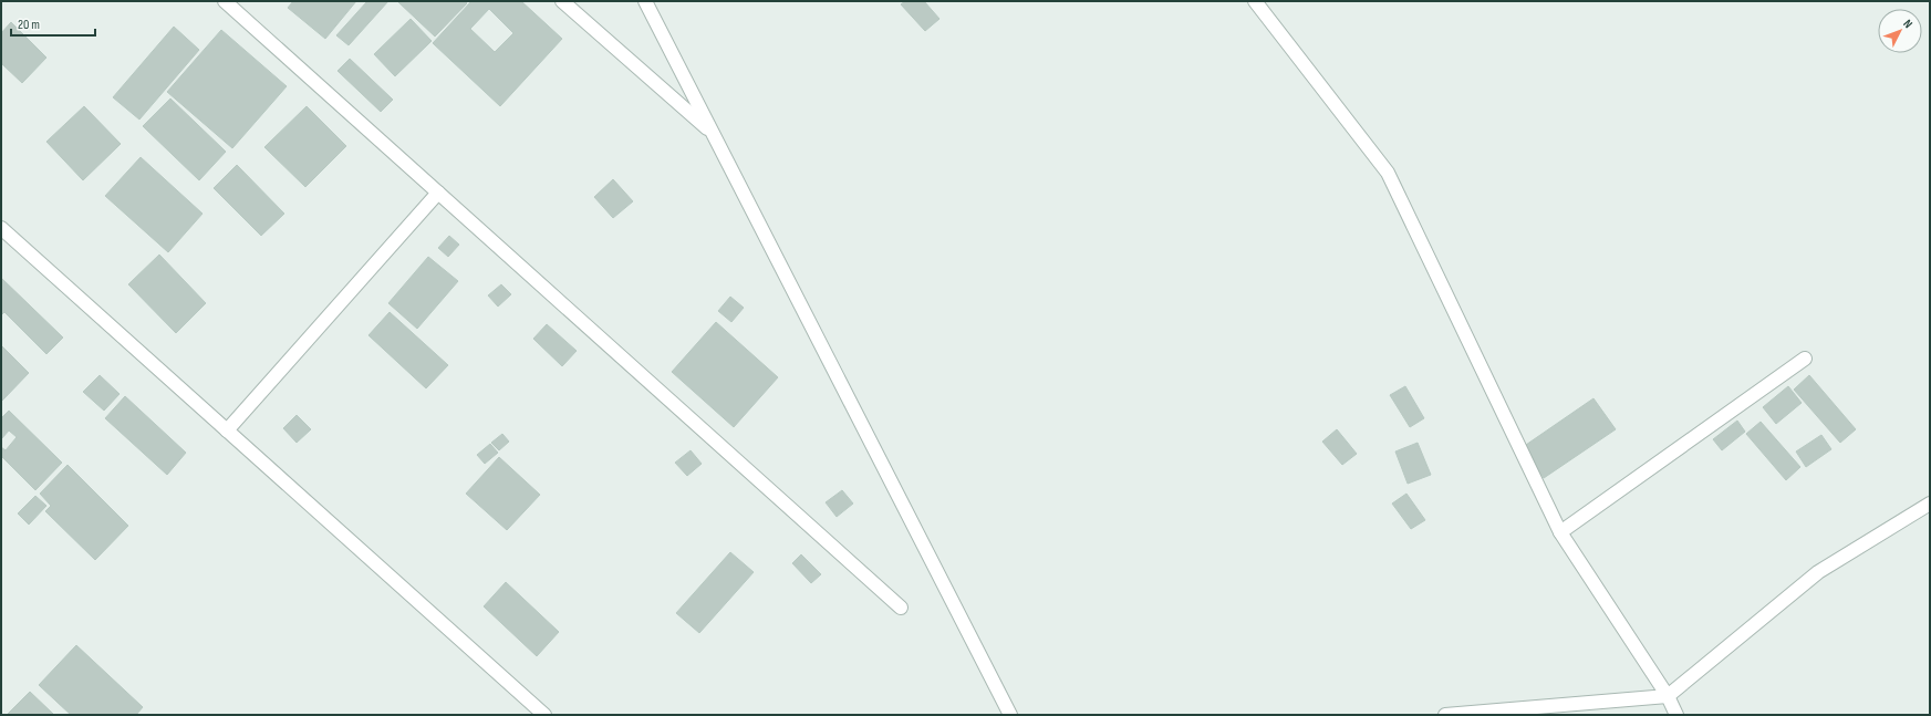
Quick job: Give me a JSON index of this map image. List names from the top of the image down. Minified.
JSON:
{"scale_bar":"20 m","north":"top right"}
